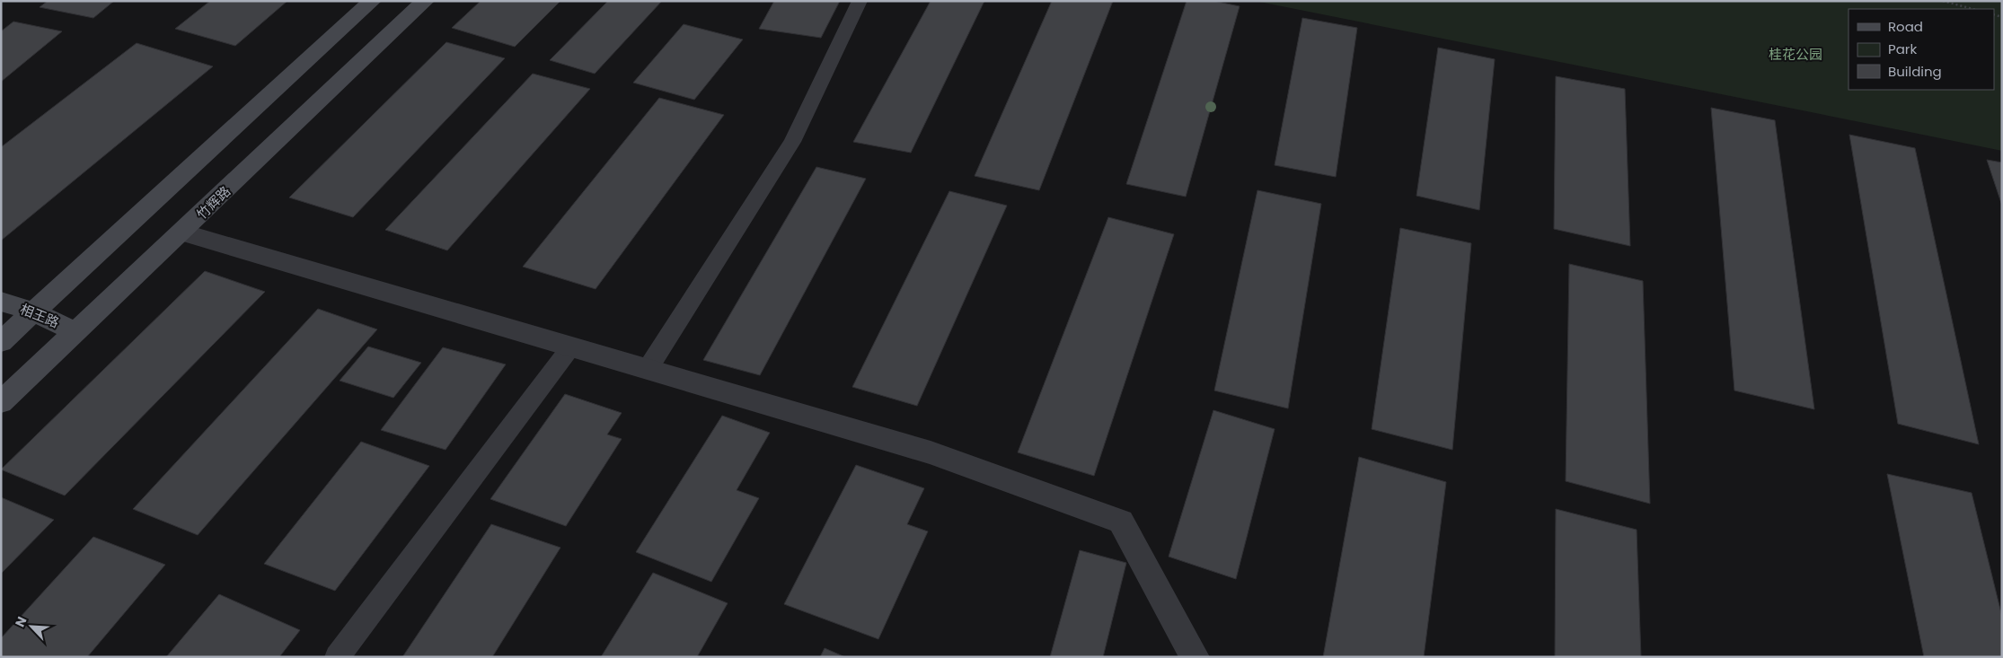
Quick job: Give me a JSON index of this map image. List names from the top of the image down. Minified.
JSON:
{"streets":{"main road":["竹辉路","相王路"]},"crossings":[["竹辉路","相王路"]],"parks":["桂花公园"],"legend":["Road","Park","Building"],"north":"top left"}
